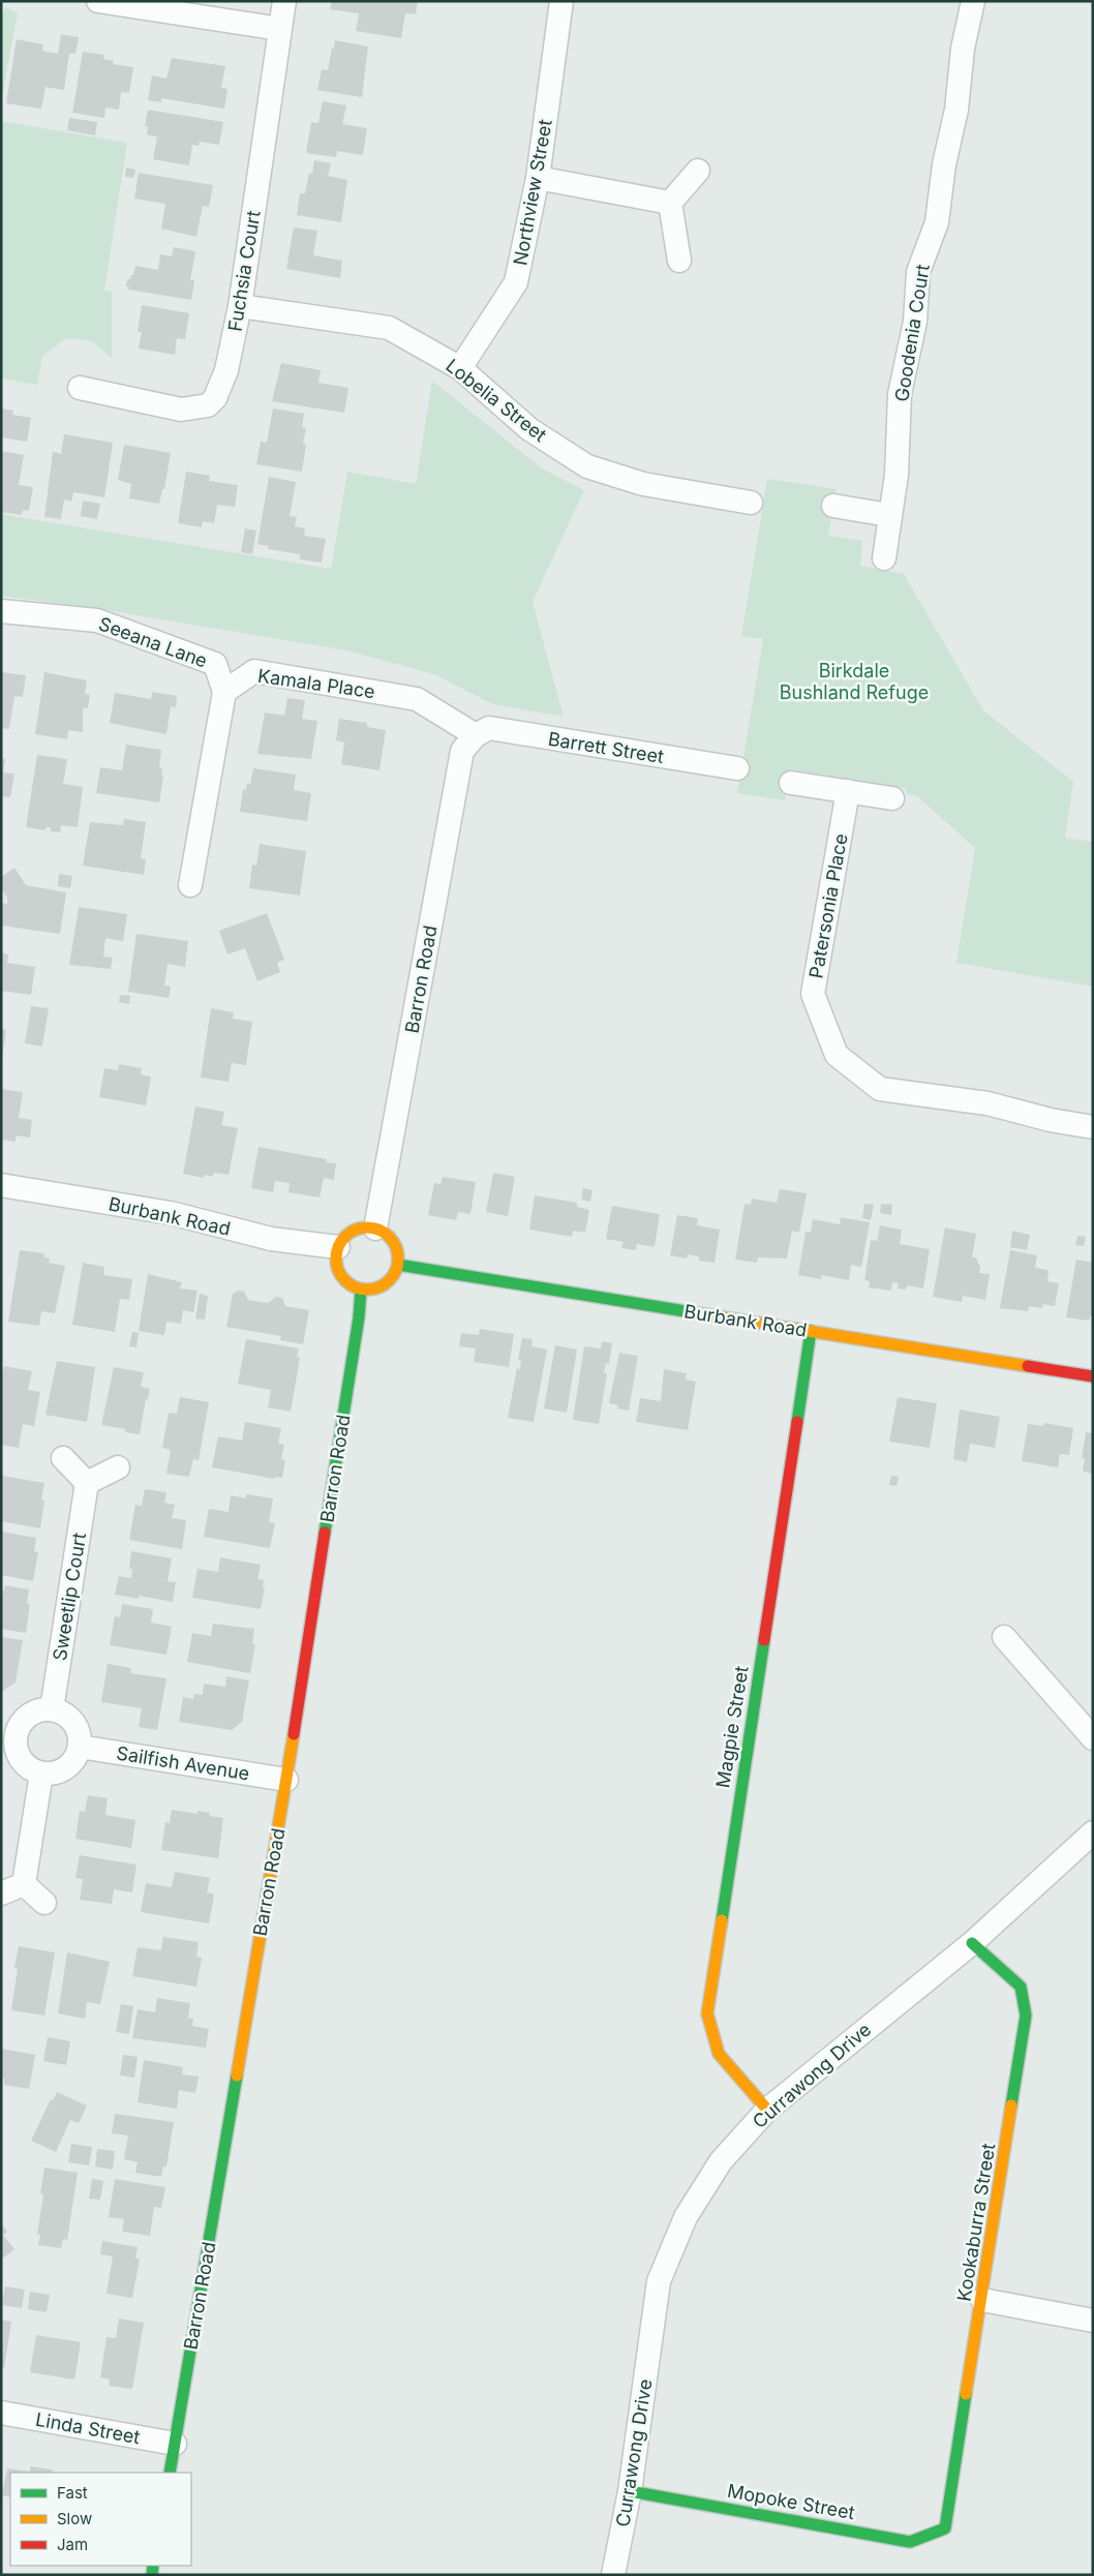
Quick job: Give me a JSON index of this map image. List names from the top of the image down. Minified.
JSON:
{"streets":{"street":["Northview Street","Fuchsia Court","Goodenia Court","Lobelia Street","Seeana Lane","Kamala Place","Barrett Street","Patersonia Place","Barron Road","Burbank Road","Sweetlip Court","Magpie Street","Sailfish Avenue","Currawong Drive","Kookaburra Street","Linda Street","Mopoke Street"]},"crossings":[["Northview Street","Lobelia Street"],["Fuchsia Court","Lobelia Street"],["Seeana Lane","Kamala Place"],["Kamala Place","Barrett Street"],["Kamala Place","Barron Road"],["Barrett Street","Barron Road"],["Barron Road","Burbank Road"],["Barron Road","Sailfish Avenue"],["Barron Road","Linda Street"],["Burbank Road","Magpie Street"],["Sweetlip Court","Sailfish Avenue"],["Magpie Street","Currawong Drive"],["Currawong Drive","Kookaburra Street"],["Currawong Drive","Mopoke Street"],["Kookaburra Street","Mopoke Street"]],"parks":["Birkdale Bushland Refuge"],"legend":["Fast","Slow","Jam"]}
